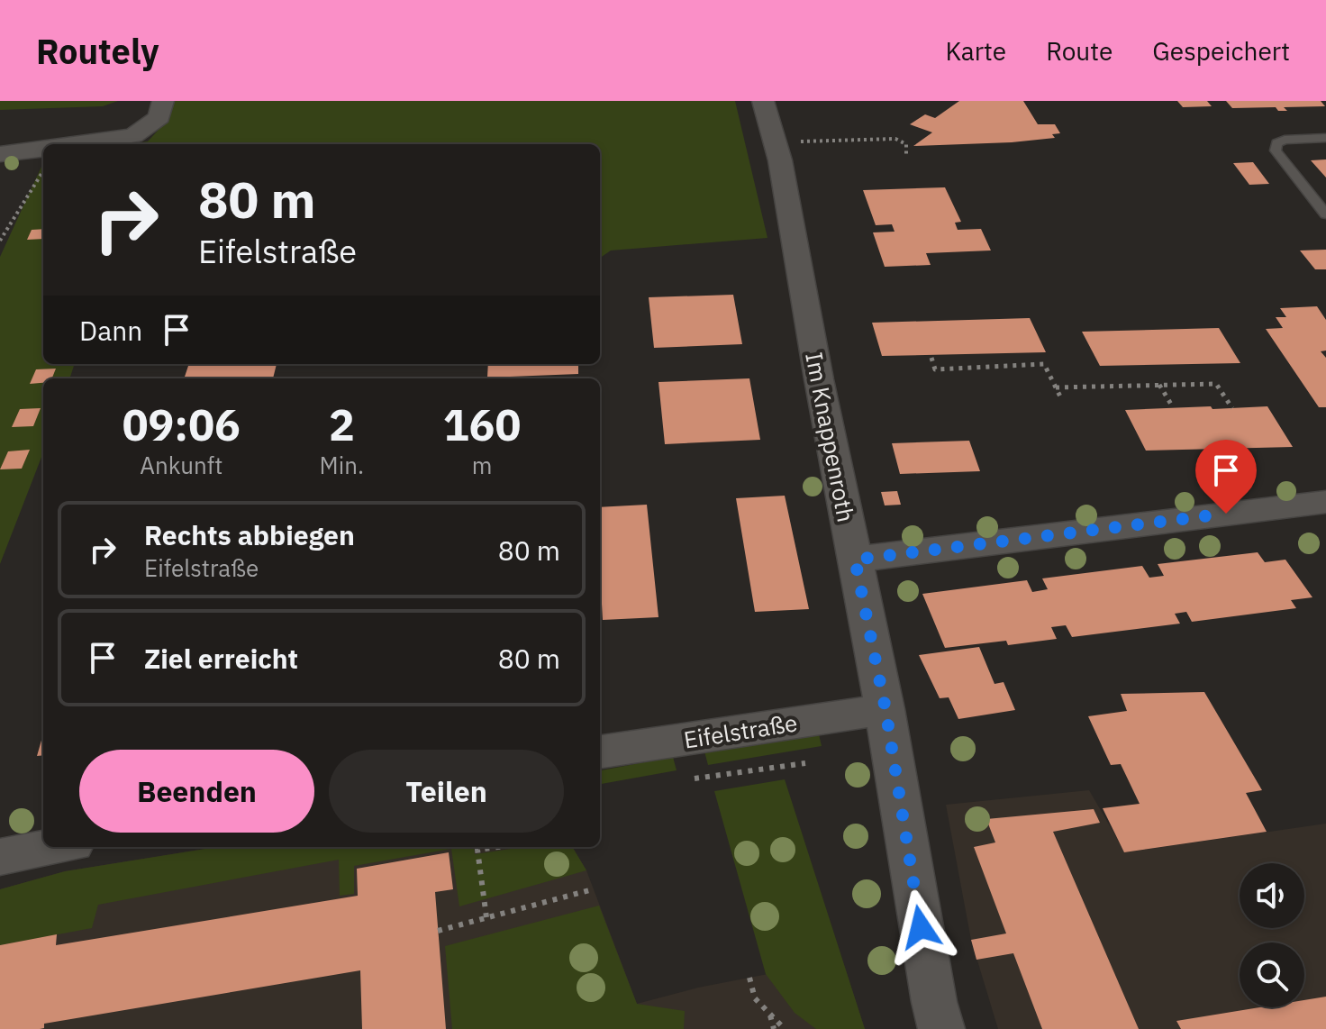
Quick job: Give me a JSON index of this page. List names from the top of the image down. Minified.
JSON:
{"streets":{"street":["Im Knappenroth","Eifelstraße"]},"crossings":[["Im Knappenroth","Eifelstraße"]],"page":{"header":"Routely","nav":["Karte","Route","Gespeichert"],"turn":["80 m","Eifelstraße"],"then":"Dann","eta":["09:06","Ankunft","2","Min.","160","m"],"list":[{"name":"Rechts abbiegen","note":"Eifelstraße","value":"80 m"},{"name":"Ziel erreicht","value":"80 m"}],"buttons":["Beenden","Teilen"]}}
